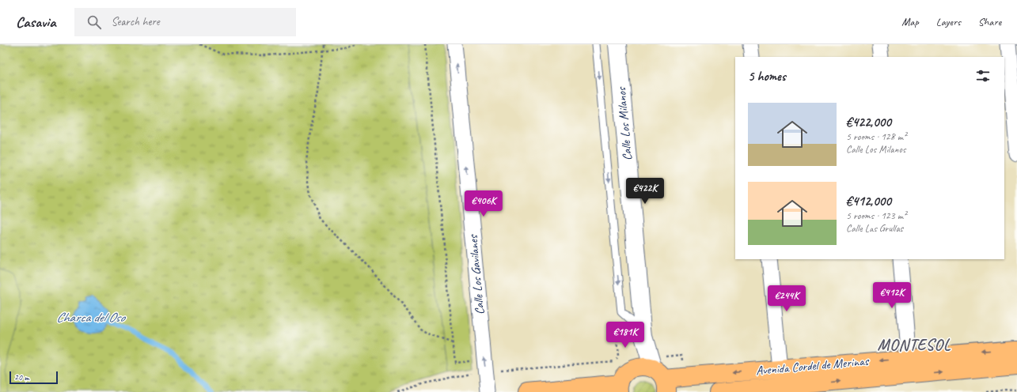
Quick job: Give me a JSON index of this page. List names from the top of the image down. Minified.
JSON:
{"streets":{"main road":["Avenida Cordel de Merinas"],"street":["Calle Los Milanos","Calle Los Gavilanes"]},"crossings":[["Calle Los Milanos","Avenida Cordel de Merinas"]],"one_way":["Calle Los Gavilanes"],"districts":["MONTESOL"],"water":["Charca del Oso"],"scale_bar":"20 m","page":{"header":"Casavia","search":"Search here","nav":["Map","Layers","Share"],"heading":"5 homes","list":[{"name":"€422,000","note":"5 rooms · 128 m² · Calle Los Milanos"},{"name":"€412,000","note":"5 rooms · 123 m² · Calle Las Grullas"}],"price":["€422K","€406K","€412K","€244K","€181K"],"scale":"20 m"}}
